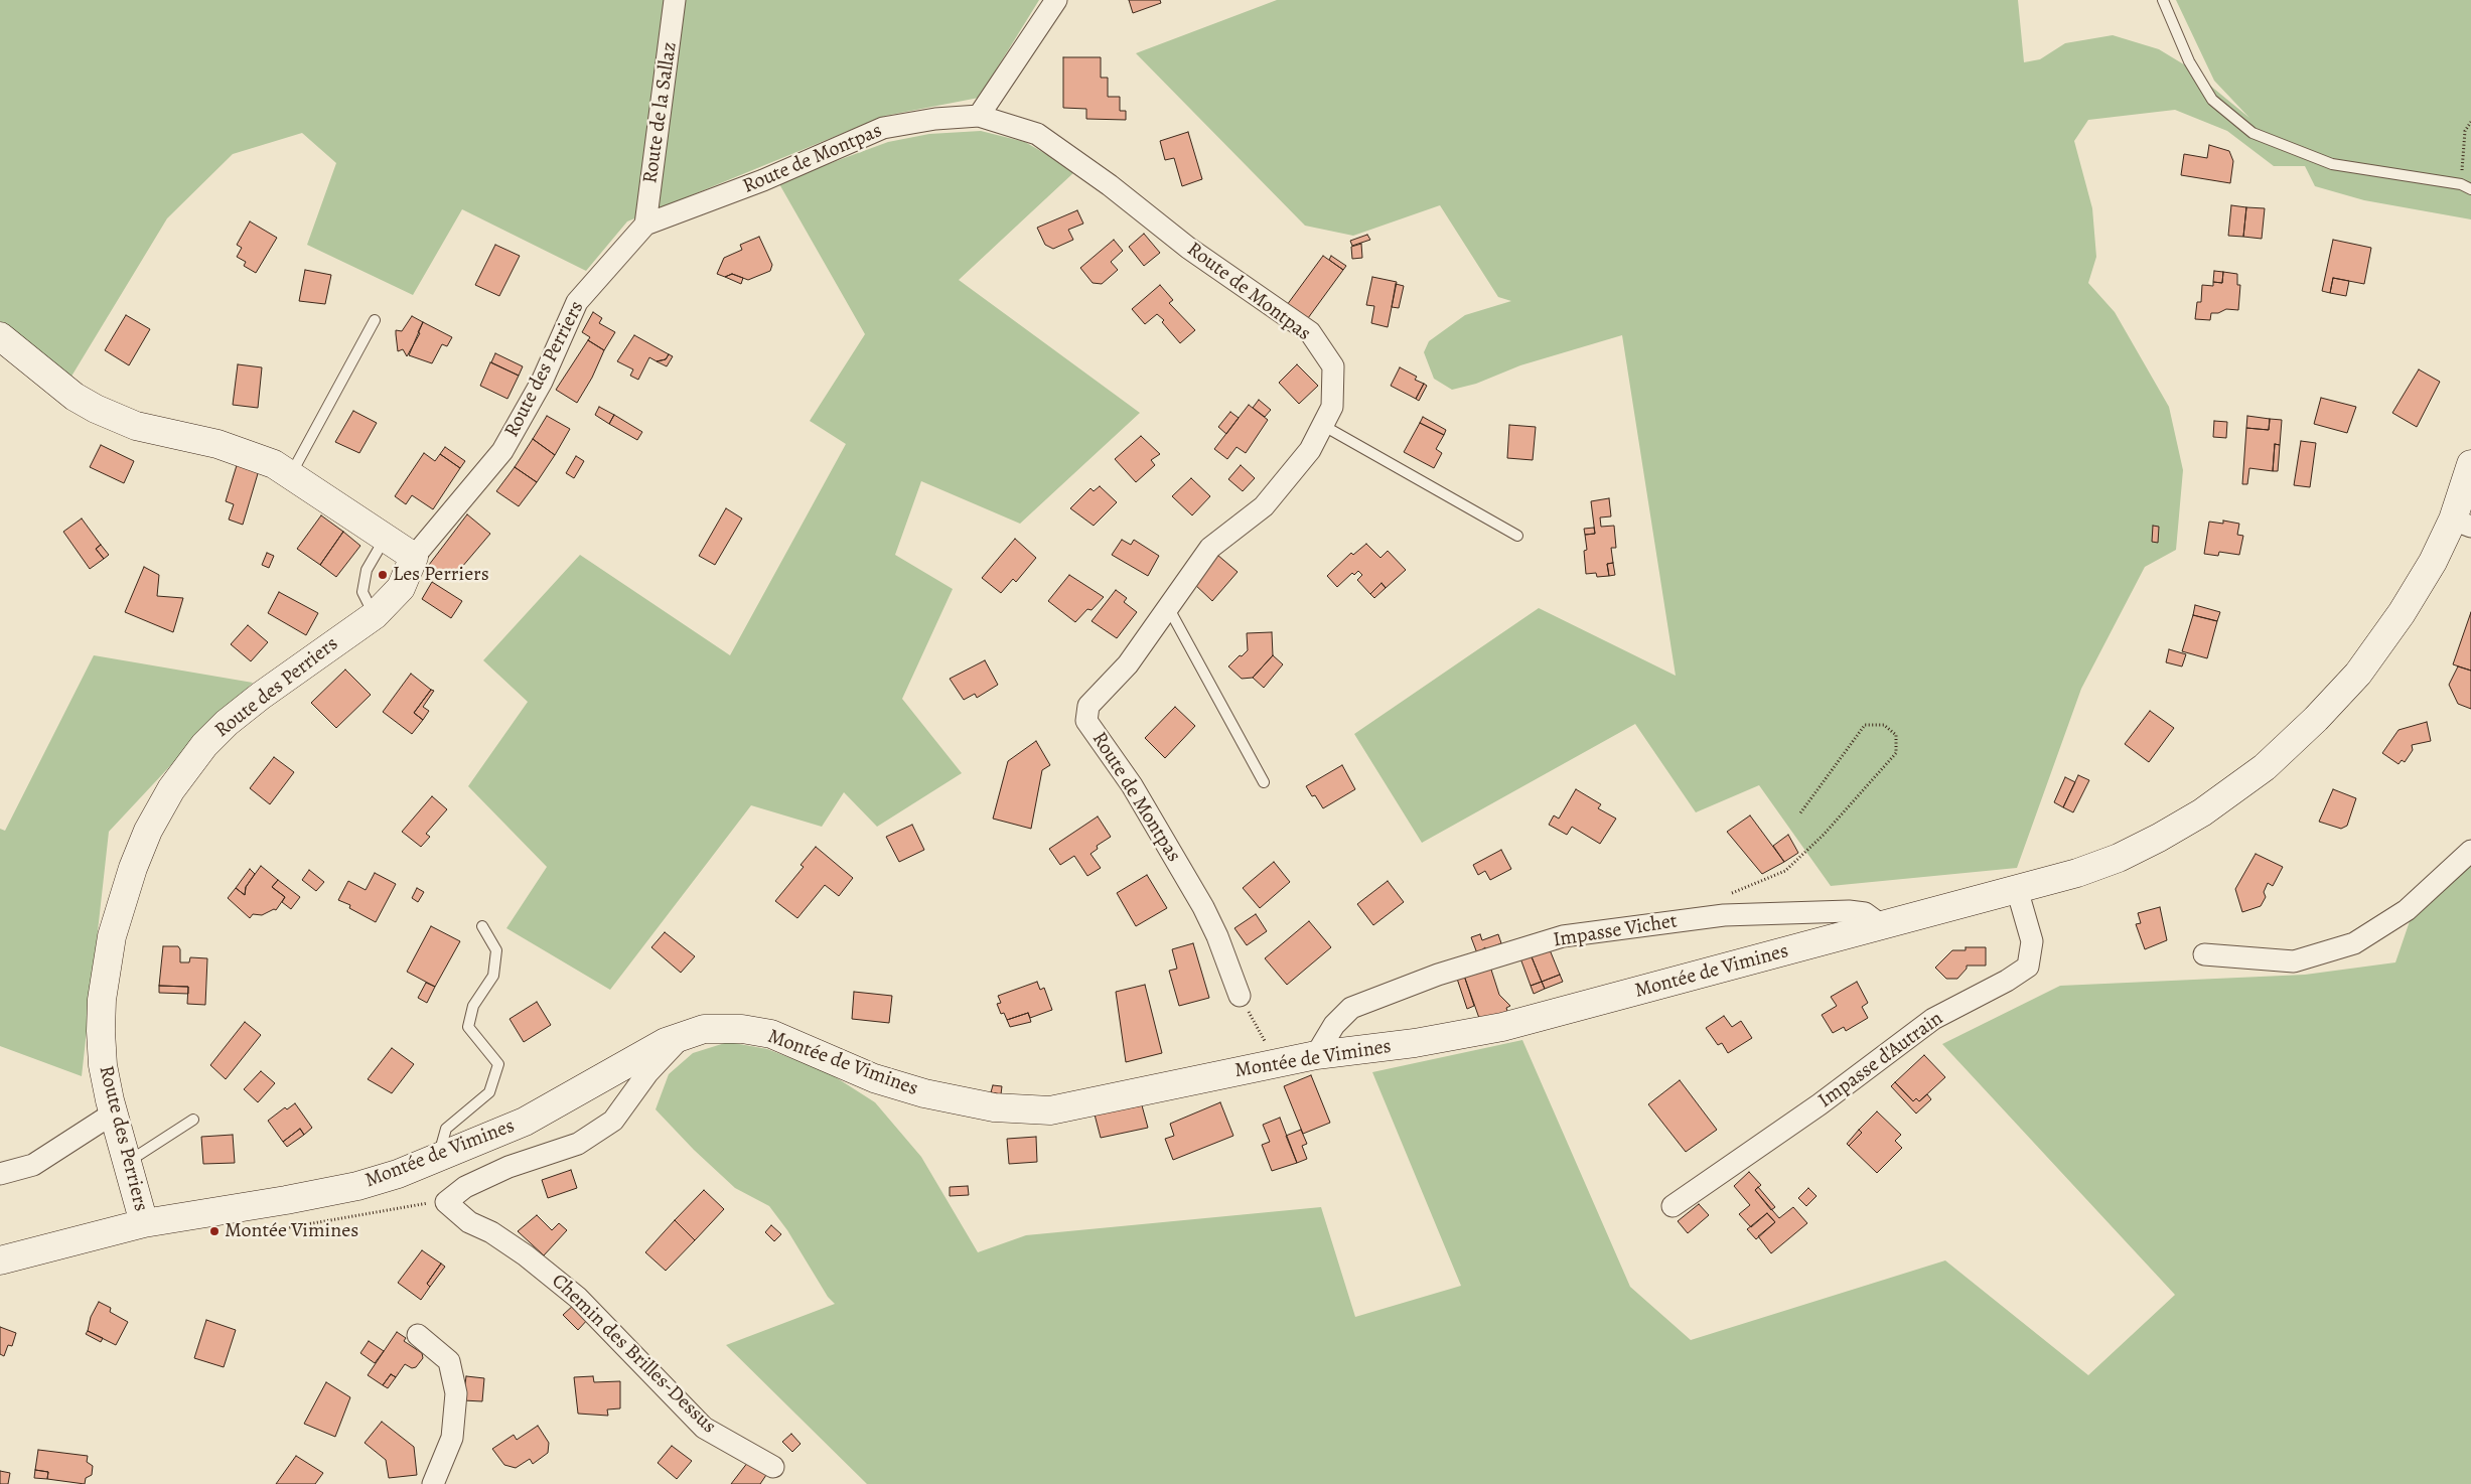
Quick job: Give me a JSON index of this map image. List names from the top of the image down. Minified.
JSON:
{"streets":{"street":["Route de la Sallaz","Route de Montpas","Route des Perriers","Impasse Vichet","Montée de Vimines","Impasse d'Autrain","Chemin des Brilles-Dessus"]},"crossings":[["Route de la Sallaz","Route de Montpas"],["Route de la Sallaz","Route des Perriers"],["Route de Montpas","Route des Perriers"],["Route des Perriers","Montée de Vimines"],["Impasse Vichet","Montée de Vimines"],["Montée de Vimines","Impasse d'Autrain"],["Montée de Vimines","Chemin des Brilles-Dessus"]],"places":["Les Perriers","Montée Vimines"]}
